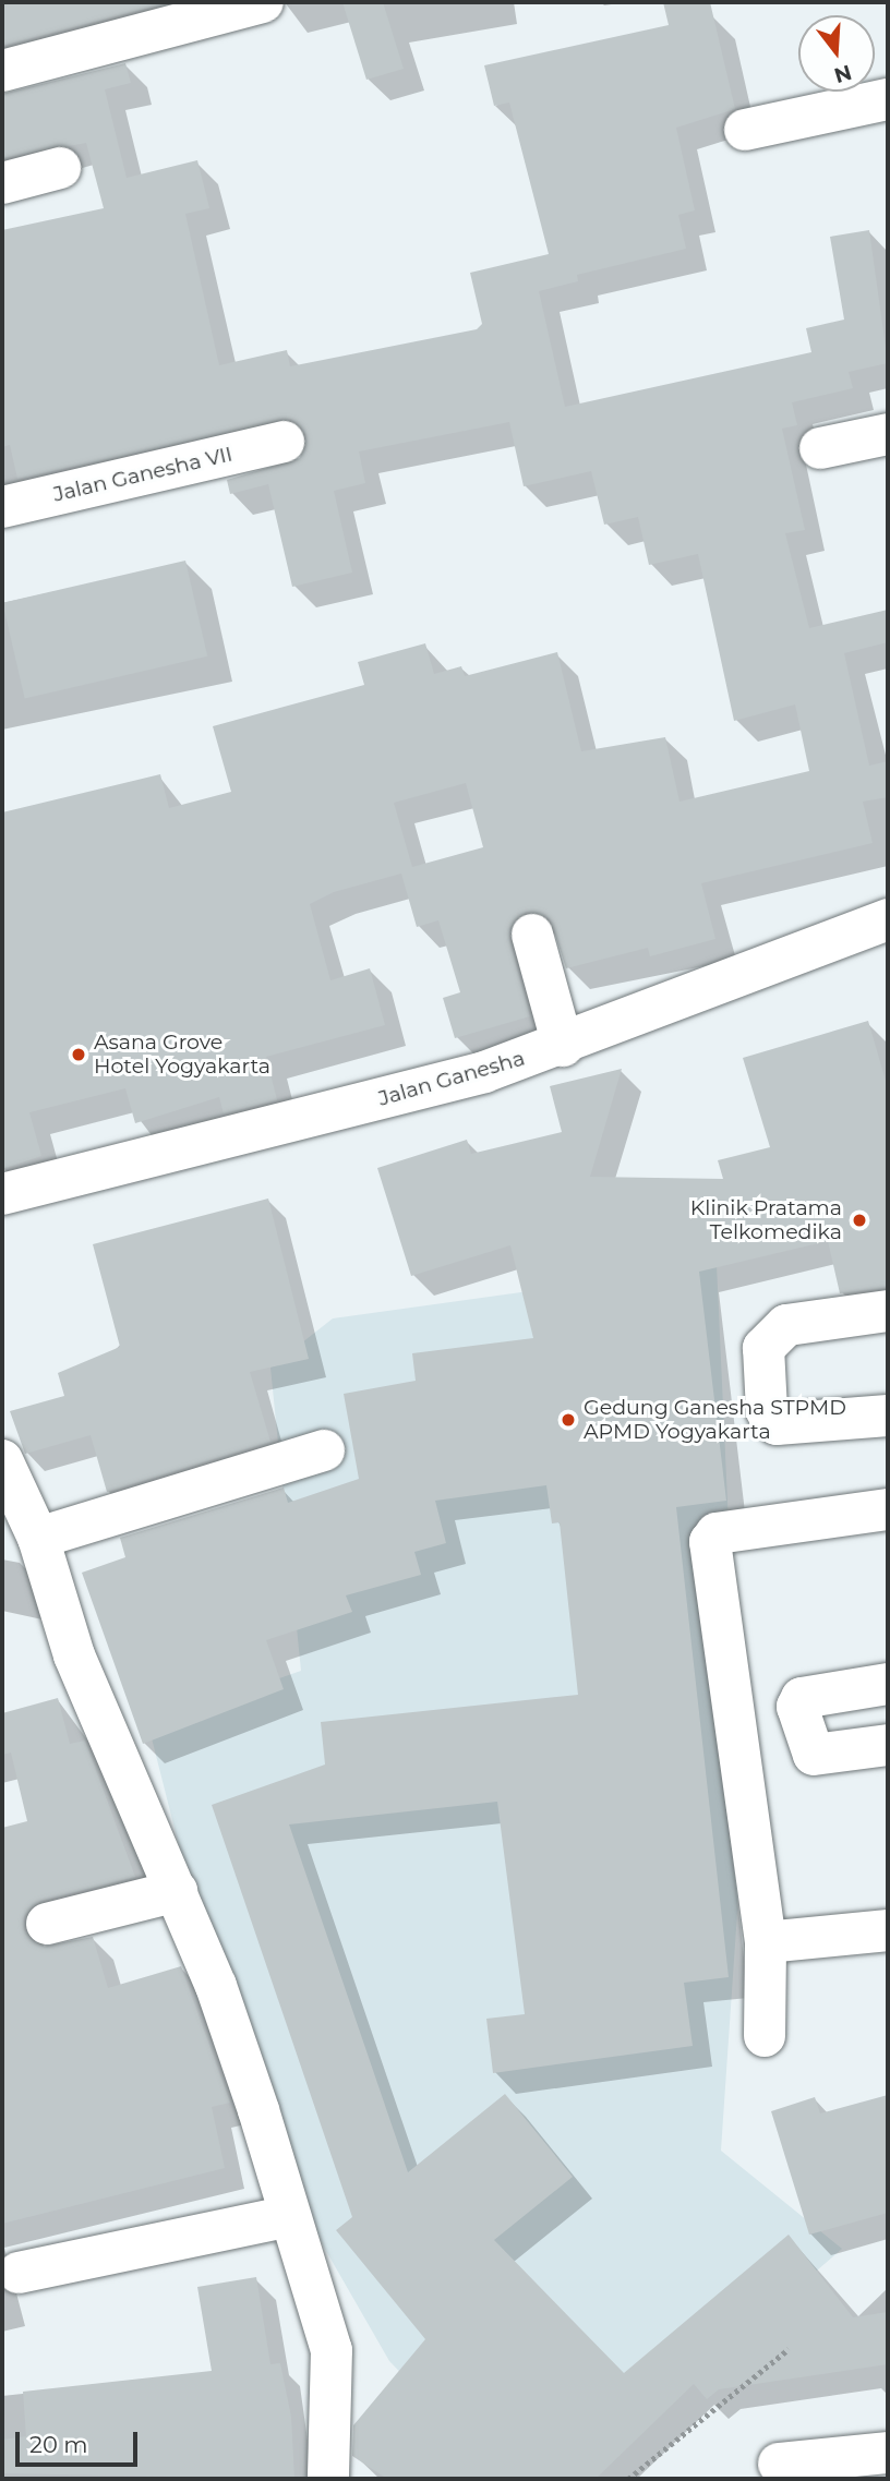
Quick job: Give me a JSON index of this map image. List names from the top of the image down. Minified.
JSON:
{"streets":{"street":["Jalan Ganesha VII","Jalan Ganesha"]},"places":["Asana Grove Hotel Yogyakarta","Klinik Pratama Telkomedika","Gedung Ganesha STPMD APMD Yogyakarta"],"scale_bar":"20 m","north":"bottom"}
